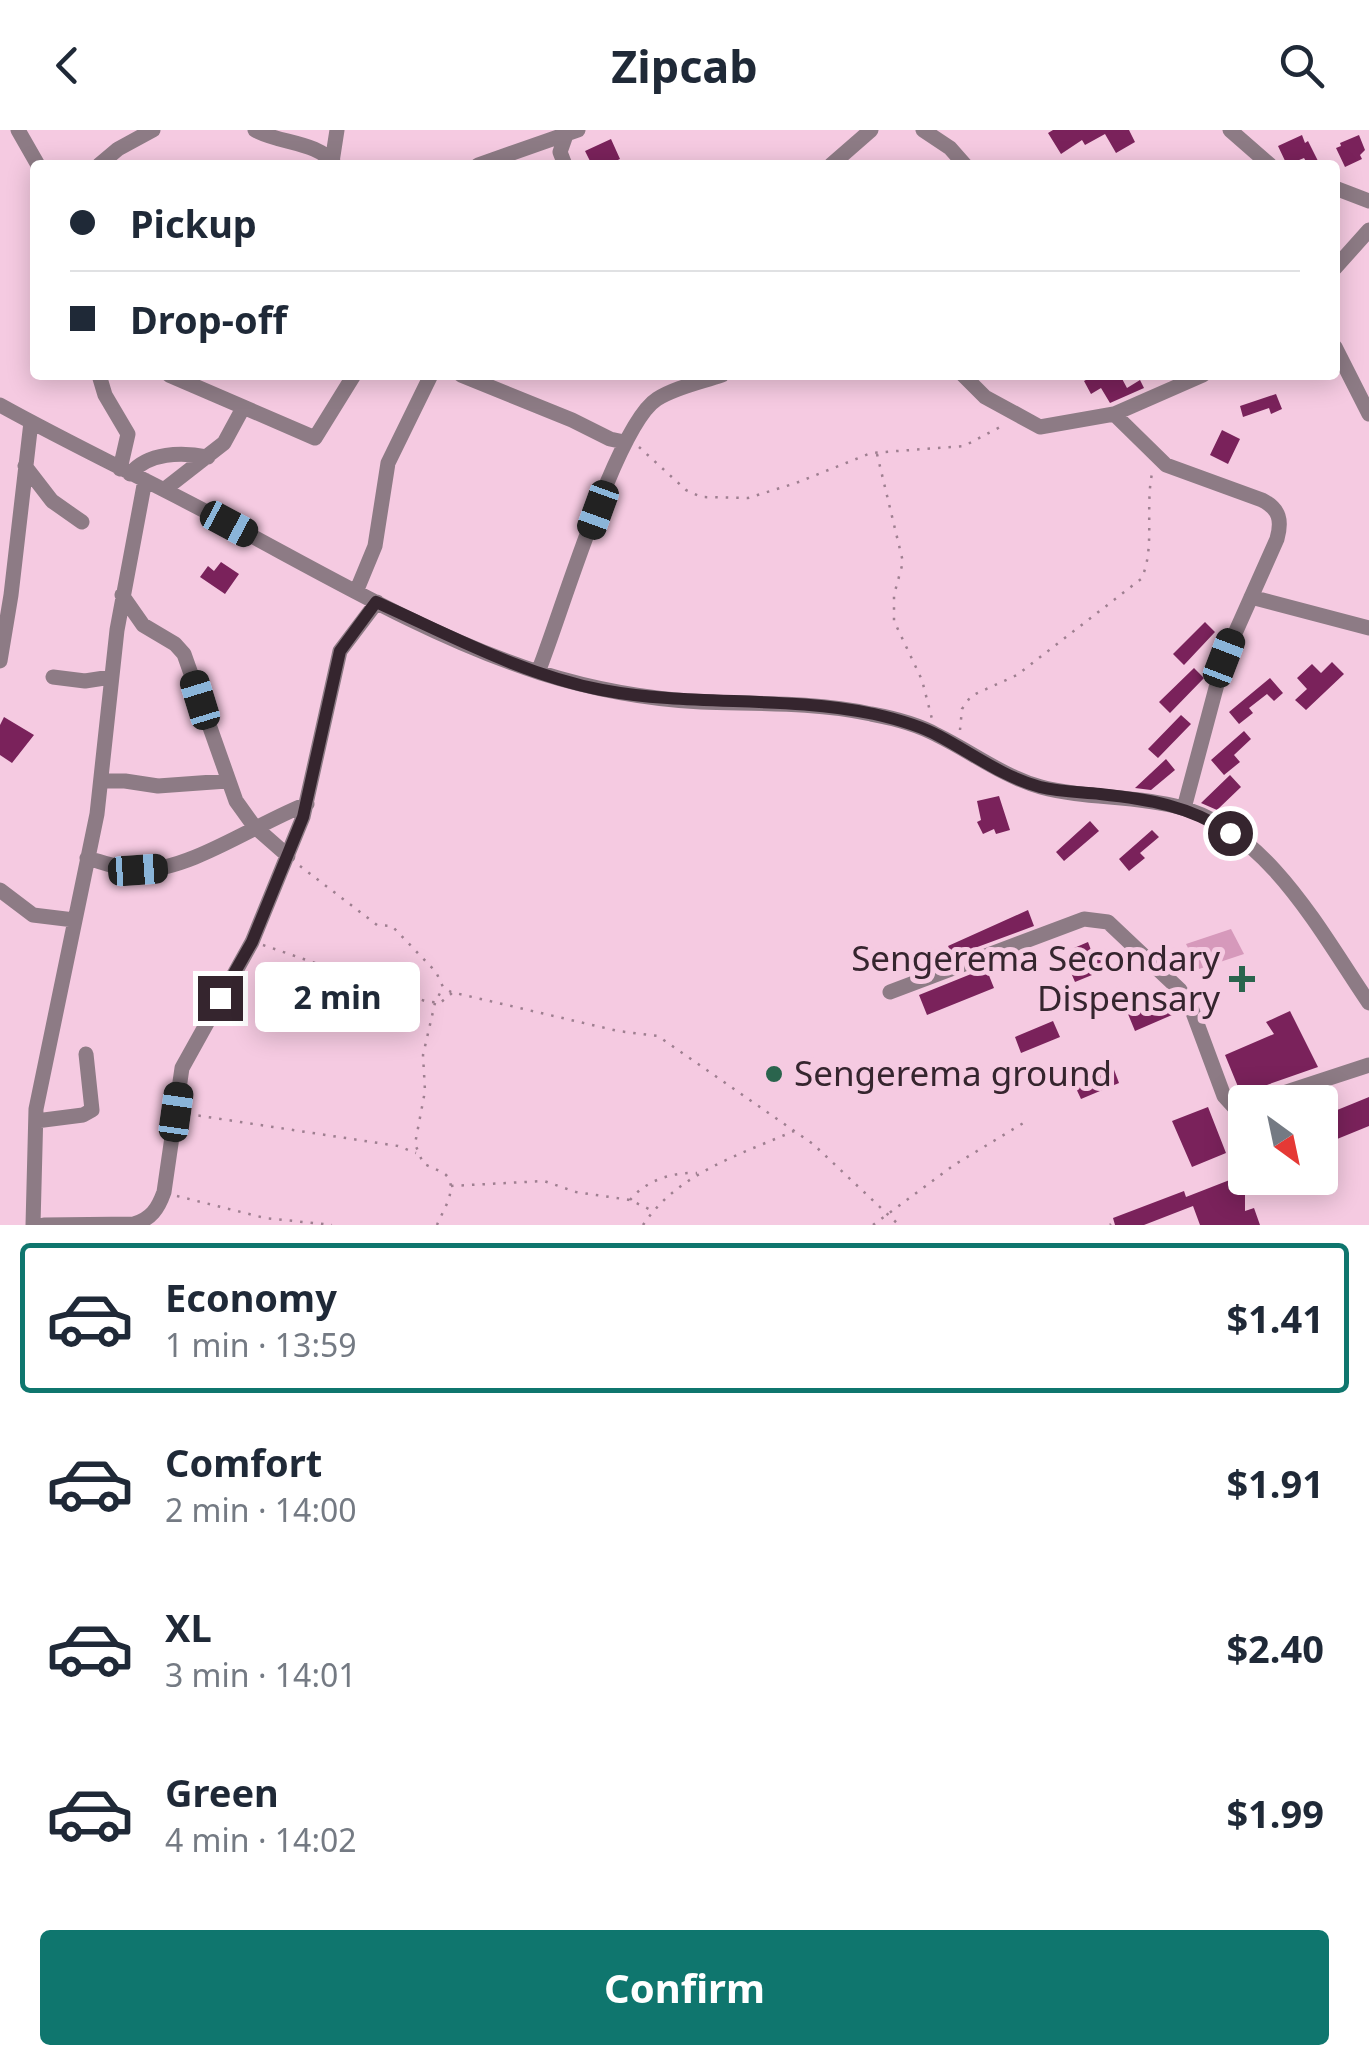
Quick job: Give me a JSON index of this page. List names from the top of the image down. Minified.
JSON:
{"places":{"health":["Sengerema Secondary Dispensary"],"other":["Sengerema ground"]},"north":"bottom right","page":{"header":"Zipcab","banner":["Pickup","Drop-off"],"bubble":"2 min","list":[{"name":"Economy","note":"1 min · 13:59","value":"$1.41"},{"name":"Comfort","note":"2 min · 14:00","value":"$1.91"},{"name":"XL","note":"3 min · 14:01","value":"$2.40"},{"name":"Green","note":"4 min · 14:02","value":"$1.99"}],"buttons":"Confirm"}}
